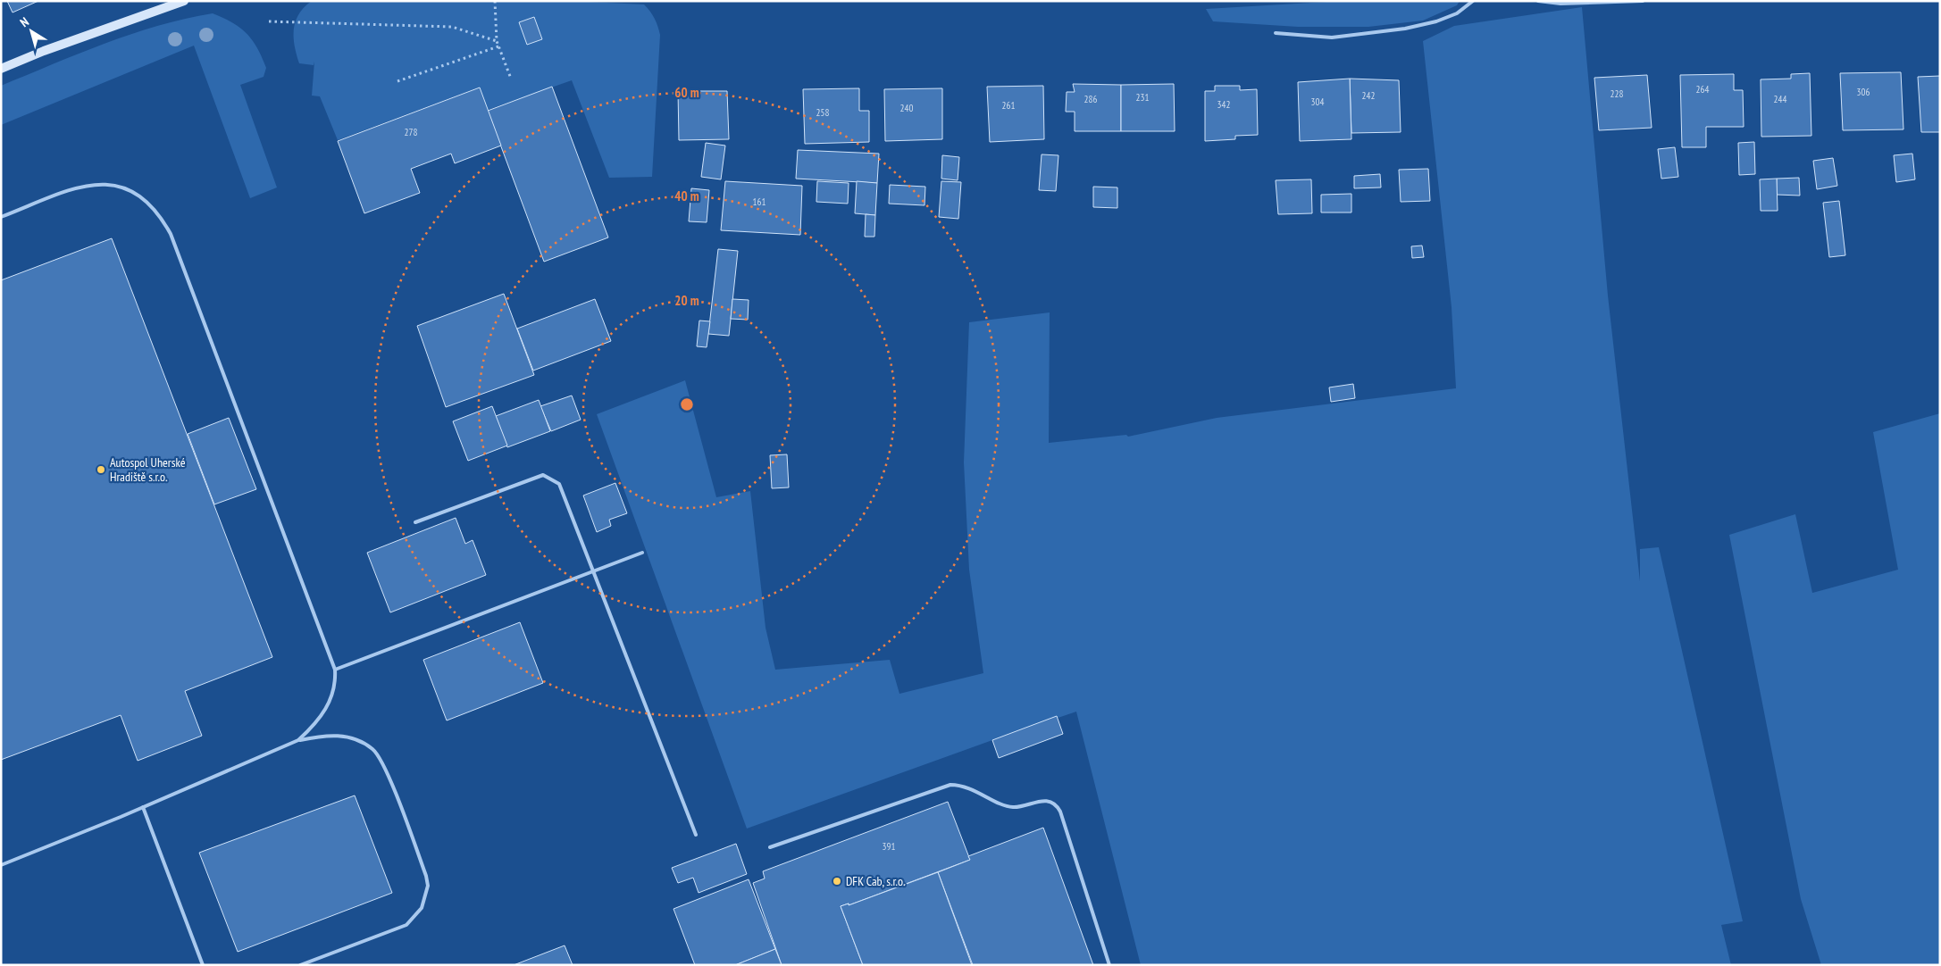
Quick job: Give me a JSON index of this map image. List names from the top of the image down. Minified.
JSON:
{"places":["Autospol Uherské Hradiště s.r.o.","DFK Cab, s.r.o."],"house_numbers":["264","306","228","242","231","286","244","304","342","261","240","258","278","161","391"],"north":"top left","rings":["60 m","40 m","20 m"]}
